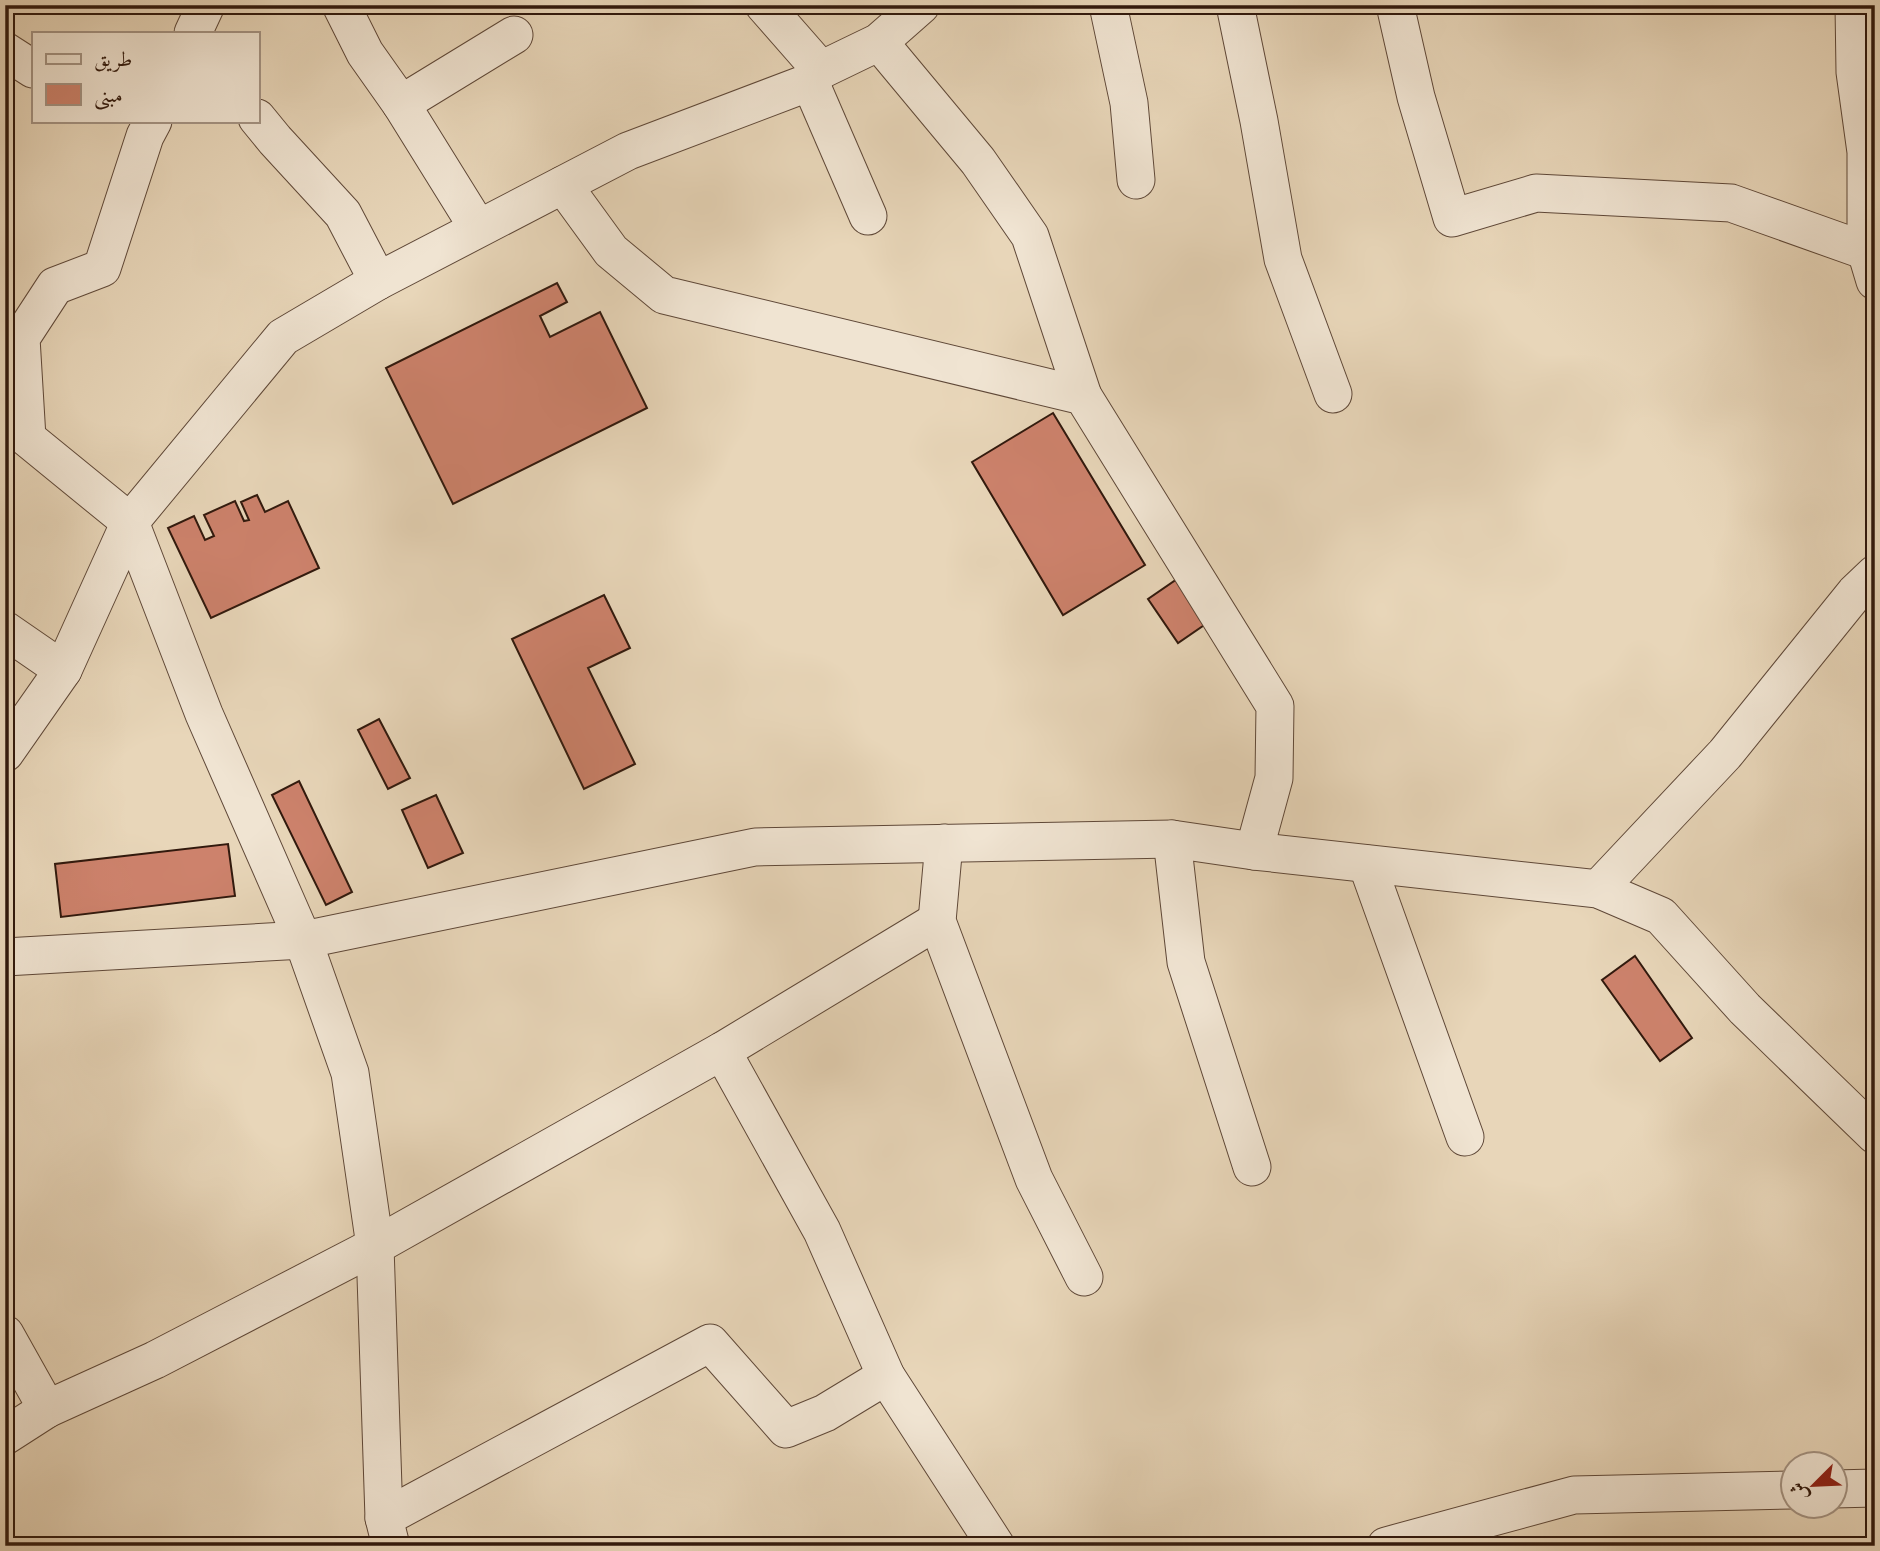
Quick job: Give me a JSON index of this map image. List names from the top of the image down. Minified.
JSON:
{"legend":["طريق","مبنى"],"north":"bottom left"}
